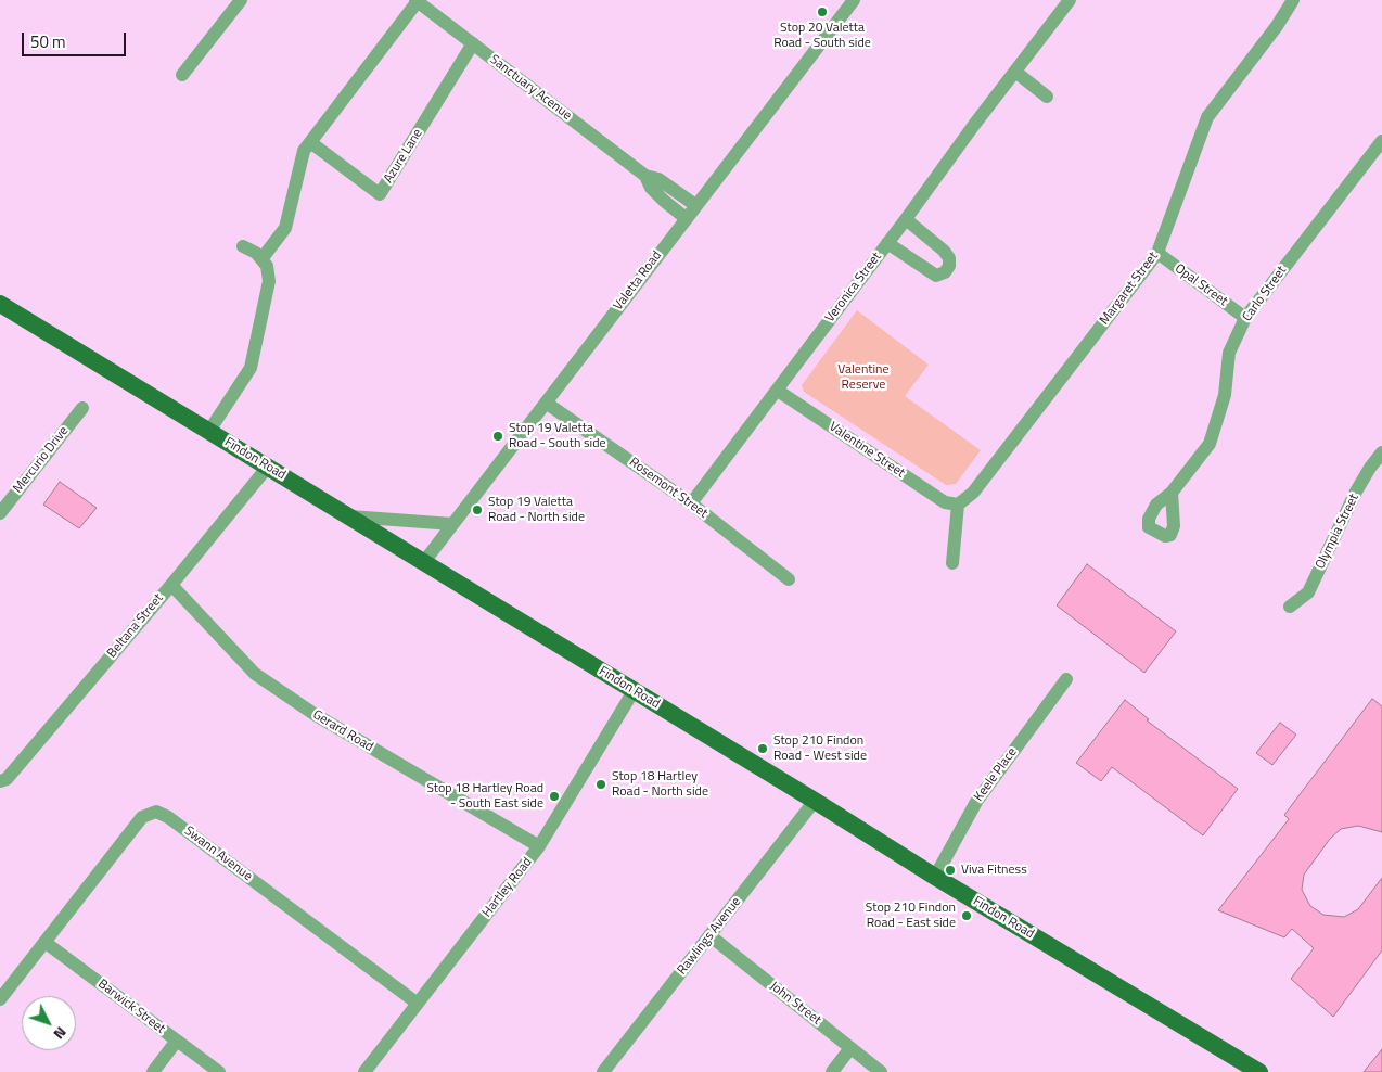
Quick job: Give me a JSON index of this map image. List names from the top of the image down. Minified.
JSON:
{"streets":{"main road":["Findon Road"],"street":["Sanctuary Acenue","Azure Lane","Valetta Road","Opal Street","Veronica Street","Margaret Street","Carlo Street","Valentine Street","Mercurio Drive","Rosemont Street","Olympia Street","Beltana Street","Gerard Road","Keele Place","Swann Avenue","Hartley Road","Rawlings Avenue","John Street","Barwick Street"]},"crossings":[["Sanctuary Acenue","Azure Lane"],["Sanctuary Acenue","Valetta Road"],["Valetta Road","Findon Road"],["Valetta Road","Rosemont Street"],["Opal Street","Margaret Street"],["Opal Street","Carlo Street"],["Veronica Street","Valentine Street"],["Veronica Street","Rosemont Street"],["Margaret Street","Valentine Street"],["Findon Road","Beltana Street"],["Findon Road","Keele Place"],["Findon Road","Hartley Road"],["Findon Road","Rawlings Avenue"],["Beltana Street","Gerard Road"],["Gerard Road","Hartley Road"],["Swann Avenue","Hartley Road"],["Swann Avenue","Barwick Street"],["Rawlings Avenue","John Street"]],"parks":["Valentine Reserve"],"places":["Stop 20 Valetta Road - South side","Stop 19 Valetta Road - South side","Stop 19 Valetta Road - North side","Stop 210 Findon Road - West side","Stop 18 Hartley Road - North side","Stop 18 Hartley Road - South East side","Viva Fitness","Stop 210 Findon Road - East side"],"scale_bar":"50 m","north":"bottom right"}
